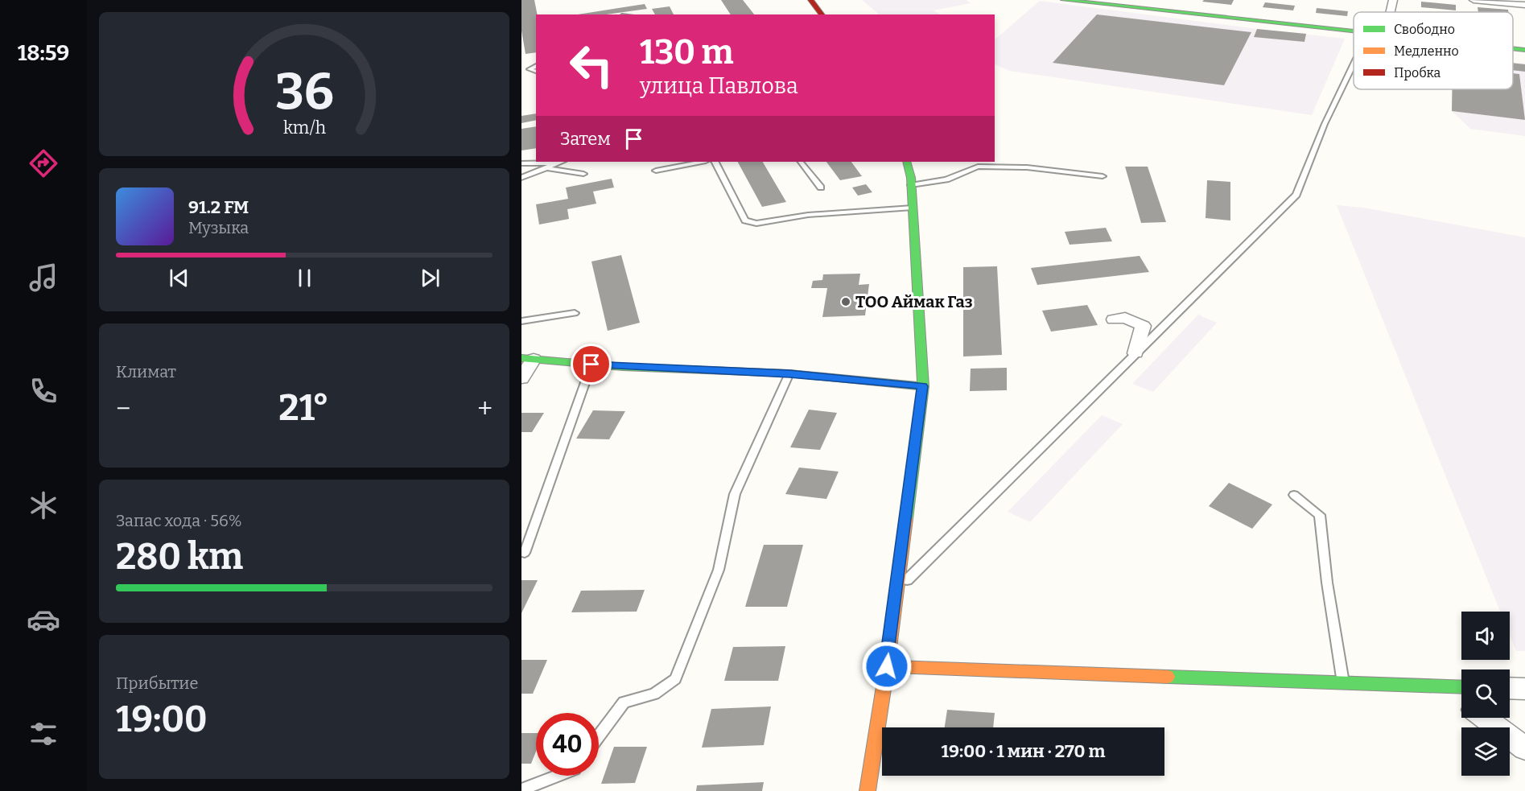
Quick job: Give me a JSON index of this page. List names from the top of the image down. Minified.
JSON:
{"places":["ТОО Аймак Газ"],"legend":["Свободно","Медленно","Пробка"],"page":{"tabs":"18:59","turn":["130 m","улица Павлова"],"then":"Затем","song":["91.2 FM","Музыка"],"tile":["Климат",["Запас хода · 56%","280 km"],["Прибытие","19:00"]],"heat":["−","21°","+"],"limit":"40","trip":"19:00 · 1 мин · 270 m","gauge":["36","km/h"]}}
